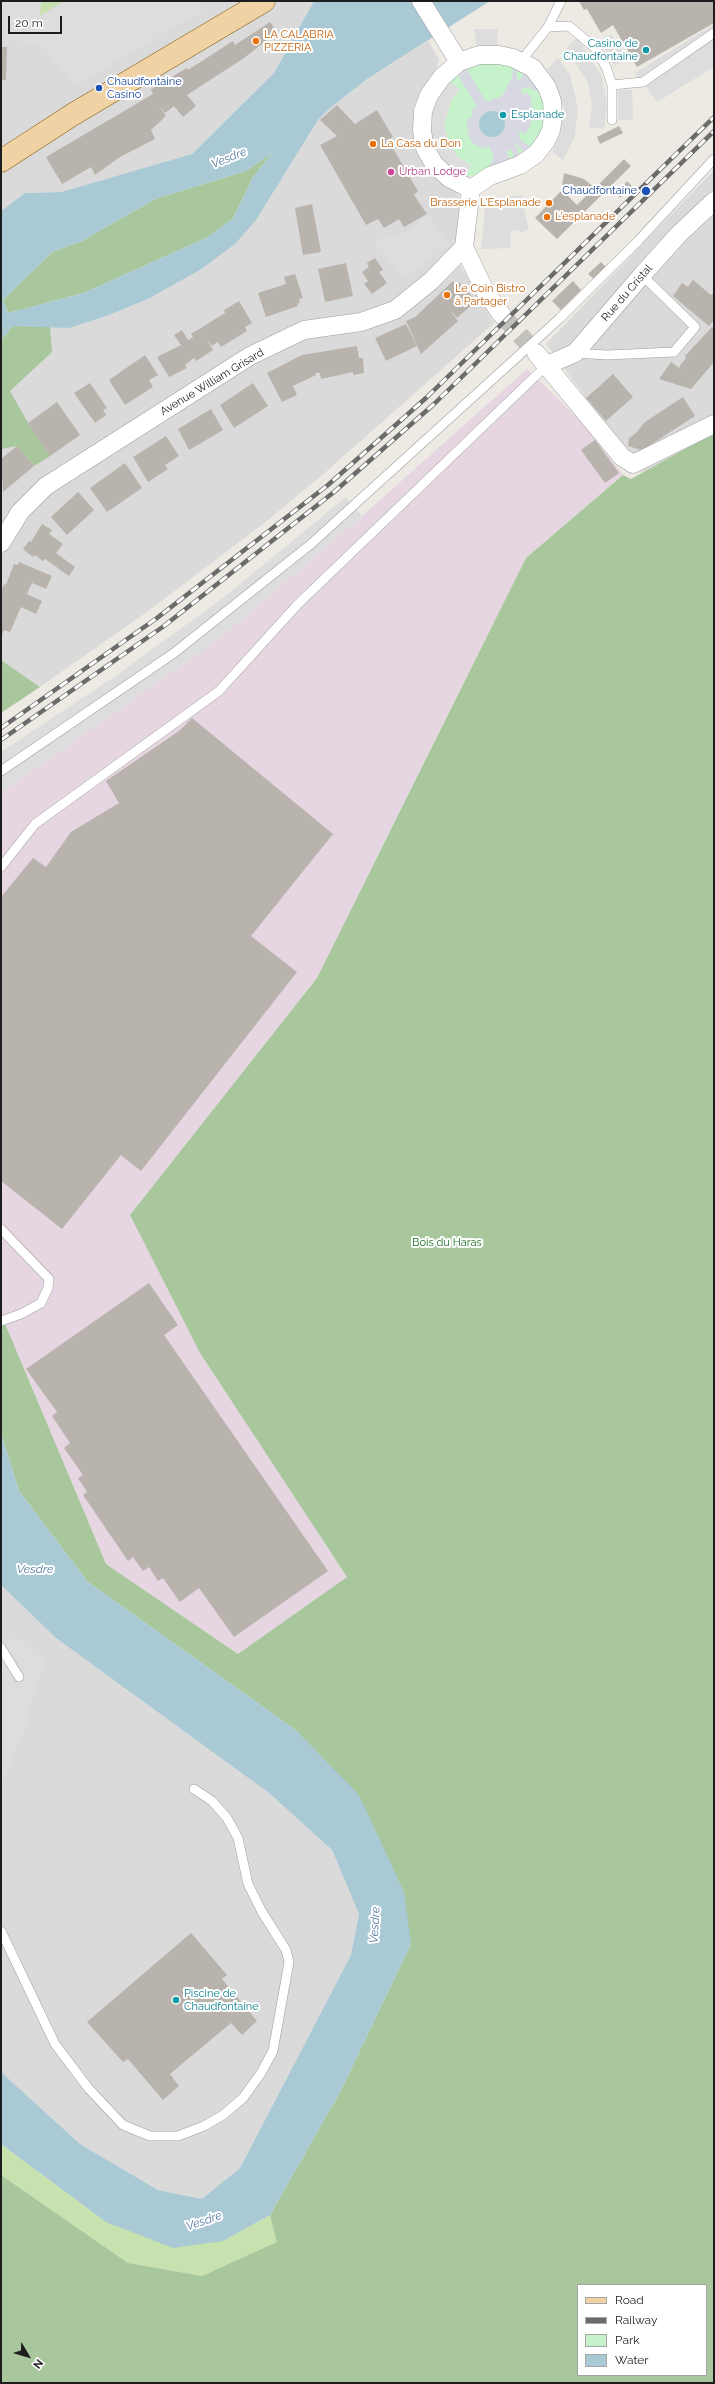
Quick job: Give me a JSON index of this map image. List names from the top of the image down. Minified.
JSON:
{"streets":{"street":["Rue du Cristal","Avenue William Grisard"]},"water":["Vesdre"],"parks":["Bois du Haras"],"places":["LA CALABRIA PIZZERIA","Casino de Chaudfontaine","Chaudfontaine Casino","Esplanade","La Casa du Don","Urban Lodge","Chaudfontaine","Brasserie L'Esplanade","L'esplanade","Le Coin Bistro à Partager","Piscine de Chaudfontaine"],"legend":["Road","Railway","Park","Water"],"scale_bar":"20 m","north":"bottom right"}
